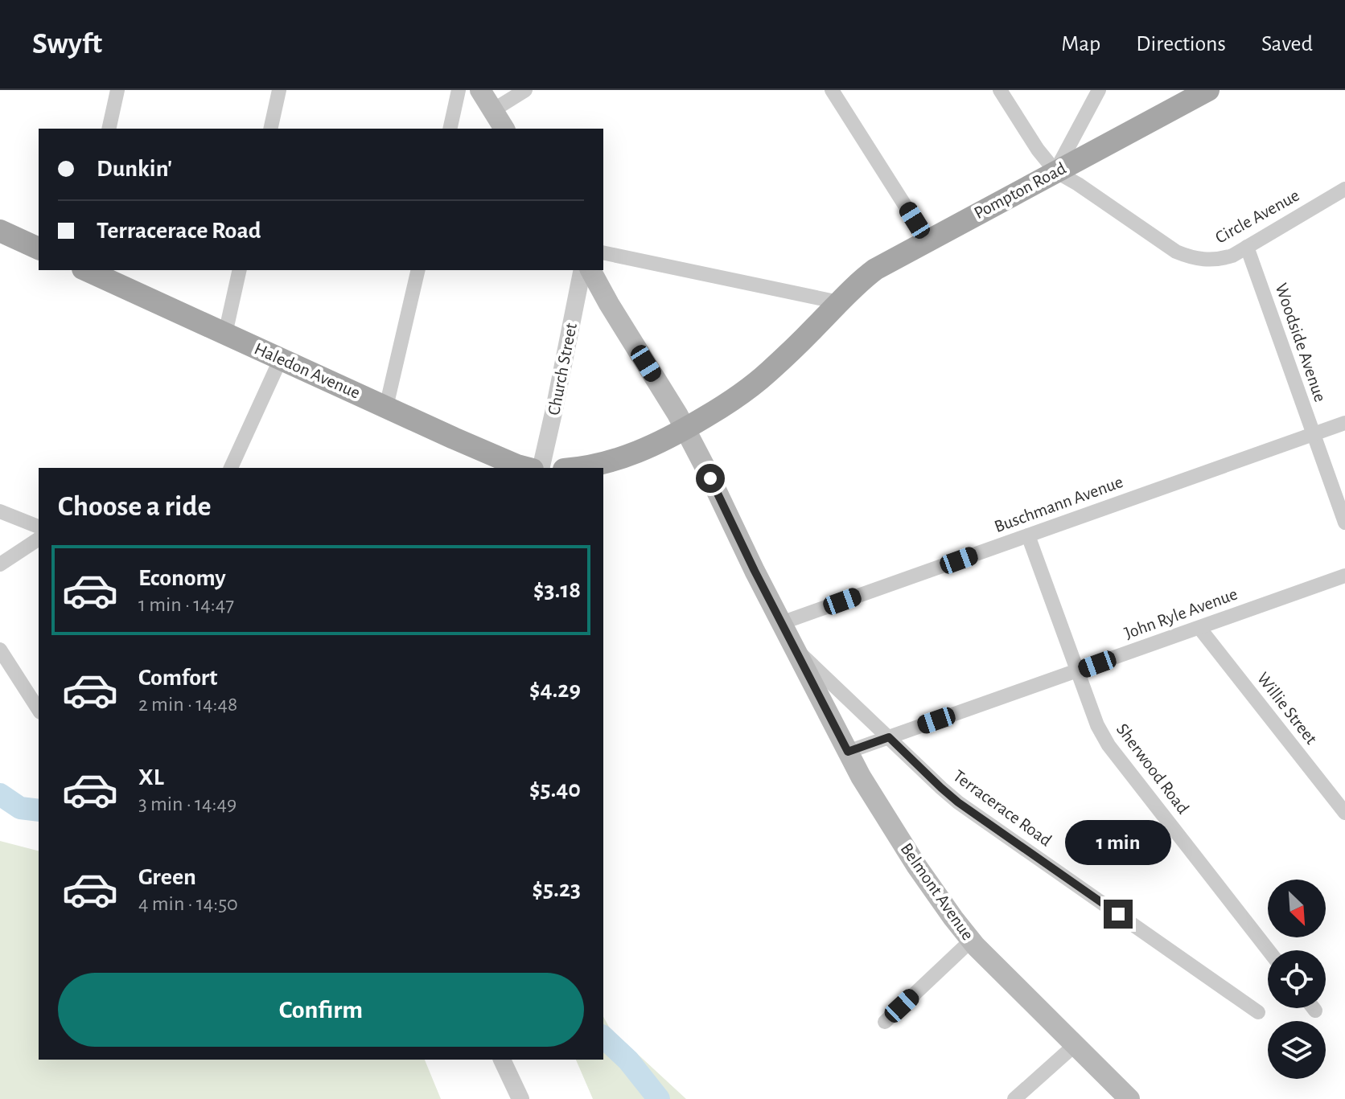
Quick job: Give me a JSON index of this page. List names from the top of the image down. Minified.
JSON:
{"streets":{"main road":["Pompton Road","Haledon Avenue","Belmont Avenue"],"street":["Circle Avenue","Woodside Avenue","Church Street","Buschmann Avenue","John Ryle Avenue","Willie Street","Sherwood Road","Terracerace Road"]},"crossings":[["Pompton Road","Circle Avenue"],["Pompton Road","Belmont Avenue"],["Circle Avenue","Woodside Avenue"],["Woodside Avenue","Buschmann Avenue"],["Buschmann Avenue","Sherwood Road"],["Buschmann Avenue","Belmont Avenue"],["John Ryle Avenue","Willie Street"],["John Ryle Avenue","Sherwood Road"],["John Ryle Avenue","Terracerace Road"],["John Ryle Avenue","Belmont Avenue"],["Terracerace Road","Belmont Avenue"]],"north":"bottom right","page":{"header":"Swyft","nav":["Map","Directions","Saved"],"banner":["Dunkin'","Terracerace Road"],"heading":"Choose a ride","list":[{"name":"Economy","note":"1 min · 14:47","value":"$3.18"},{"name":"Comfort","note":"2 min · 14:48","value":"$4.29"},{"name":"XL","note":"3 min · 14:49","value":"$5.40"},{"name":"Green","note":"4 min · 14:50","value":"$5.23"}],"bubble":"1 min","buttons":"Confirm"}}
